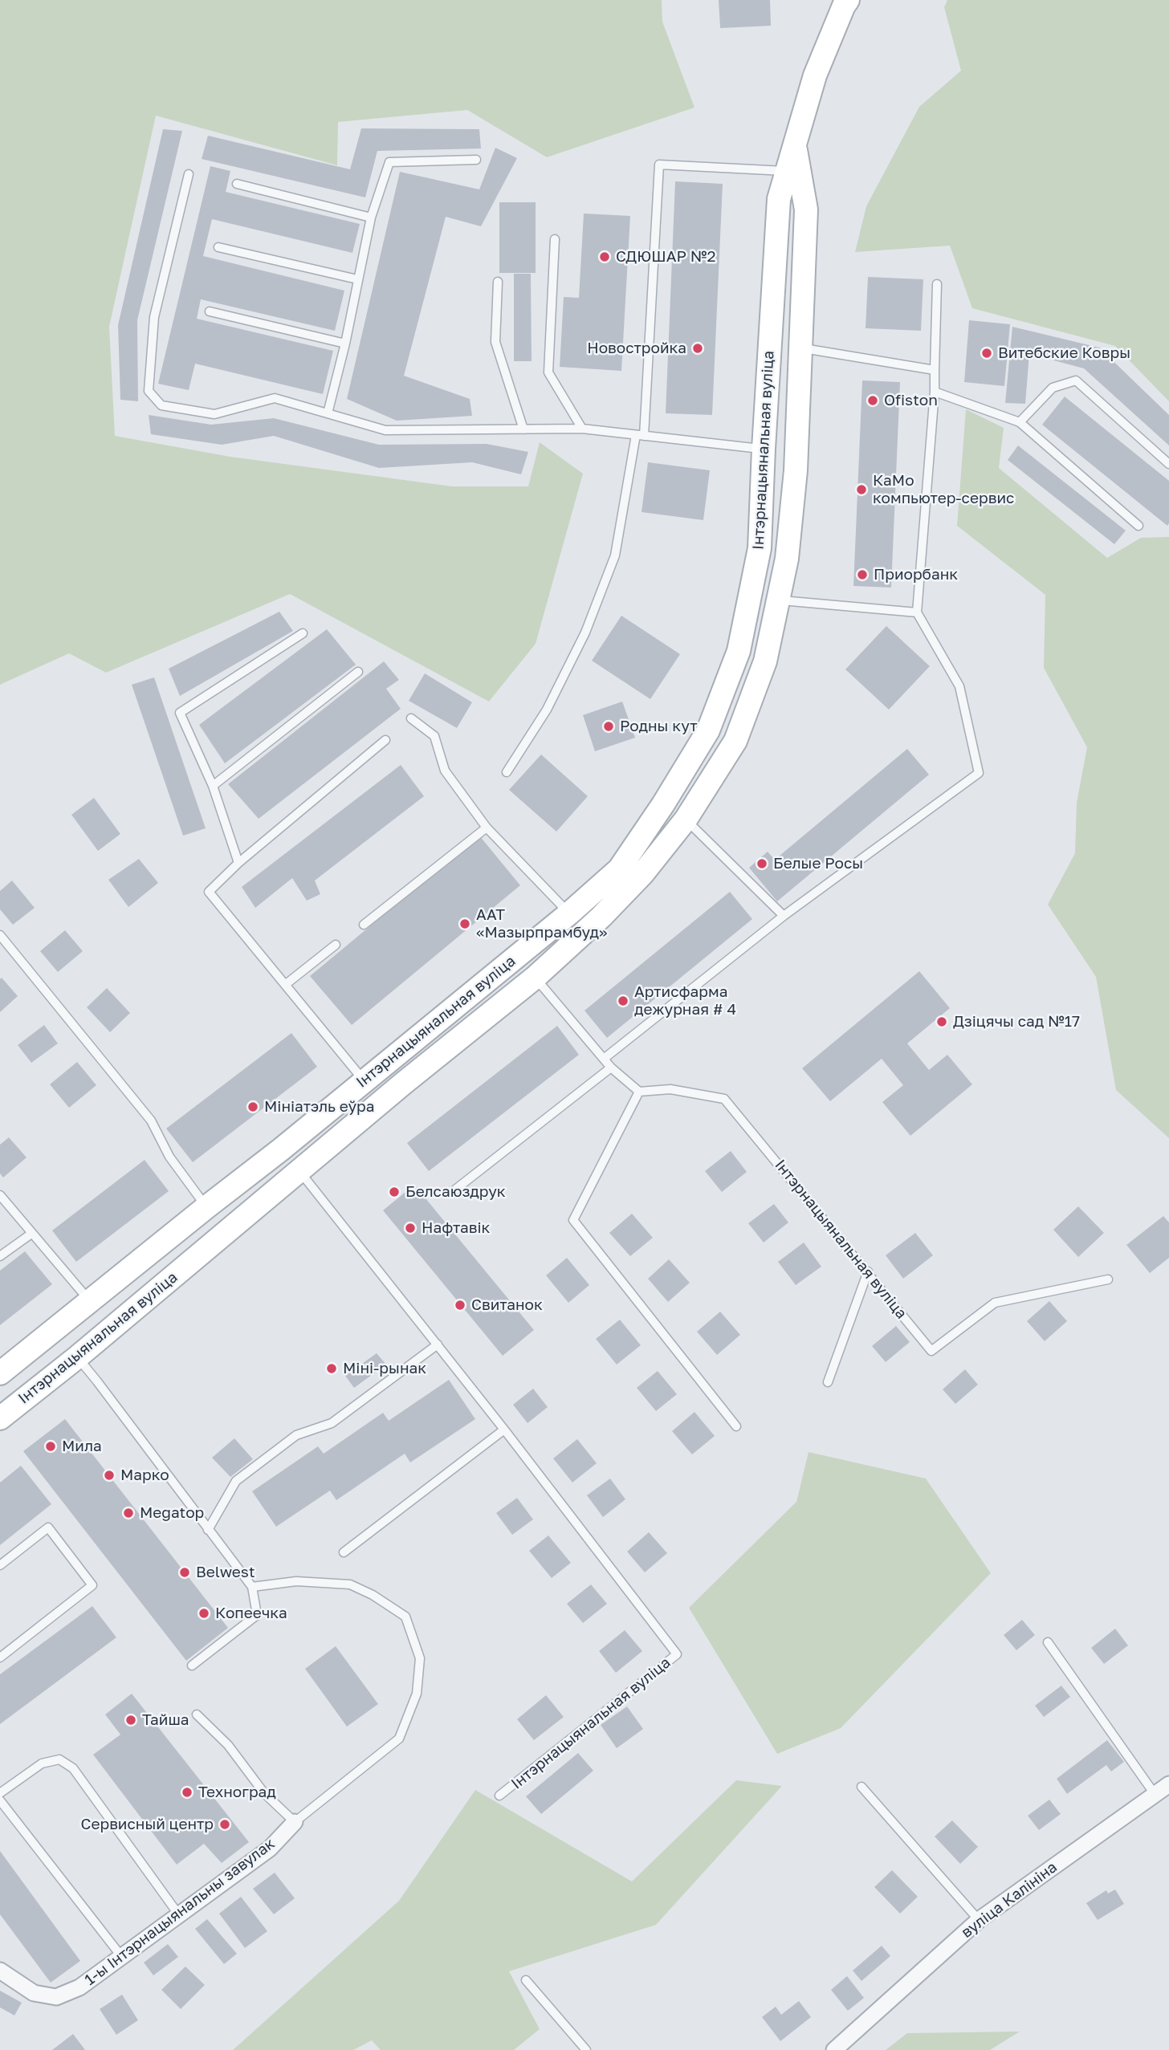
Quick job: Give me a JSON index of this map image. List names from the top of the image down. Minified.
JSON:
{"streets":{"main road":["Інтэрнацыянальная вуліца"],"street":["вуліца Калініна","1-ы Інтэрнацыянальны завулак"]},"places":["СДЮШАР №2","Новостройка","Витебские Ковры","Ofiston","КаМо компьютер-сервис","Приорбанк","Родны кут","Белые Росы","ААТ «Мазырпрамбуд»","Артисфарма дежурная # 4","Дзіцячы сад №17","Мініатэль еўра","Белсаюздрук","Нафтавік","Свитанок","Міні-рынак","Мила","Марко","Megatop","Belwest","Копеечка","Тайша","Техноград","Сервисный центр"]}
